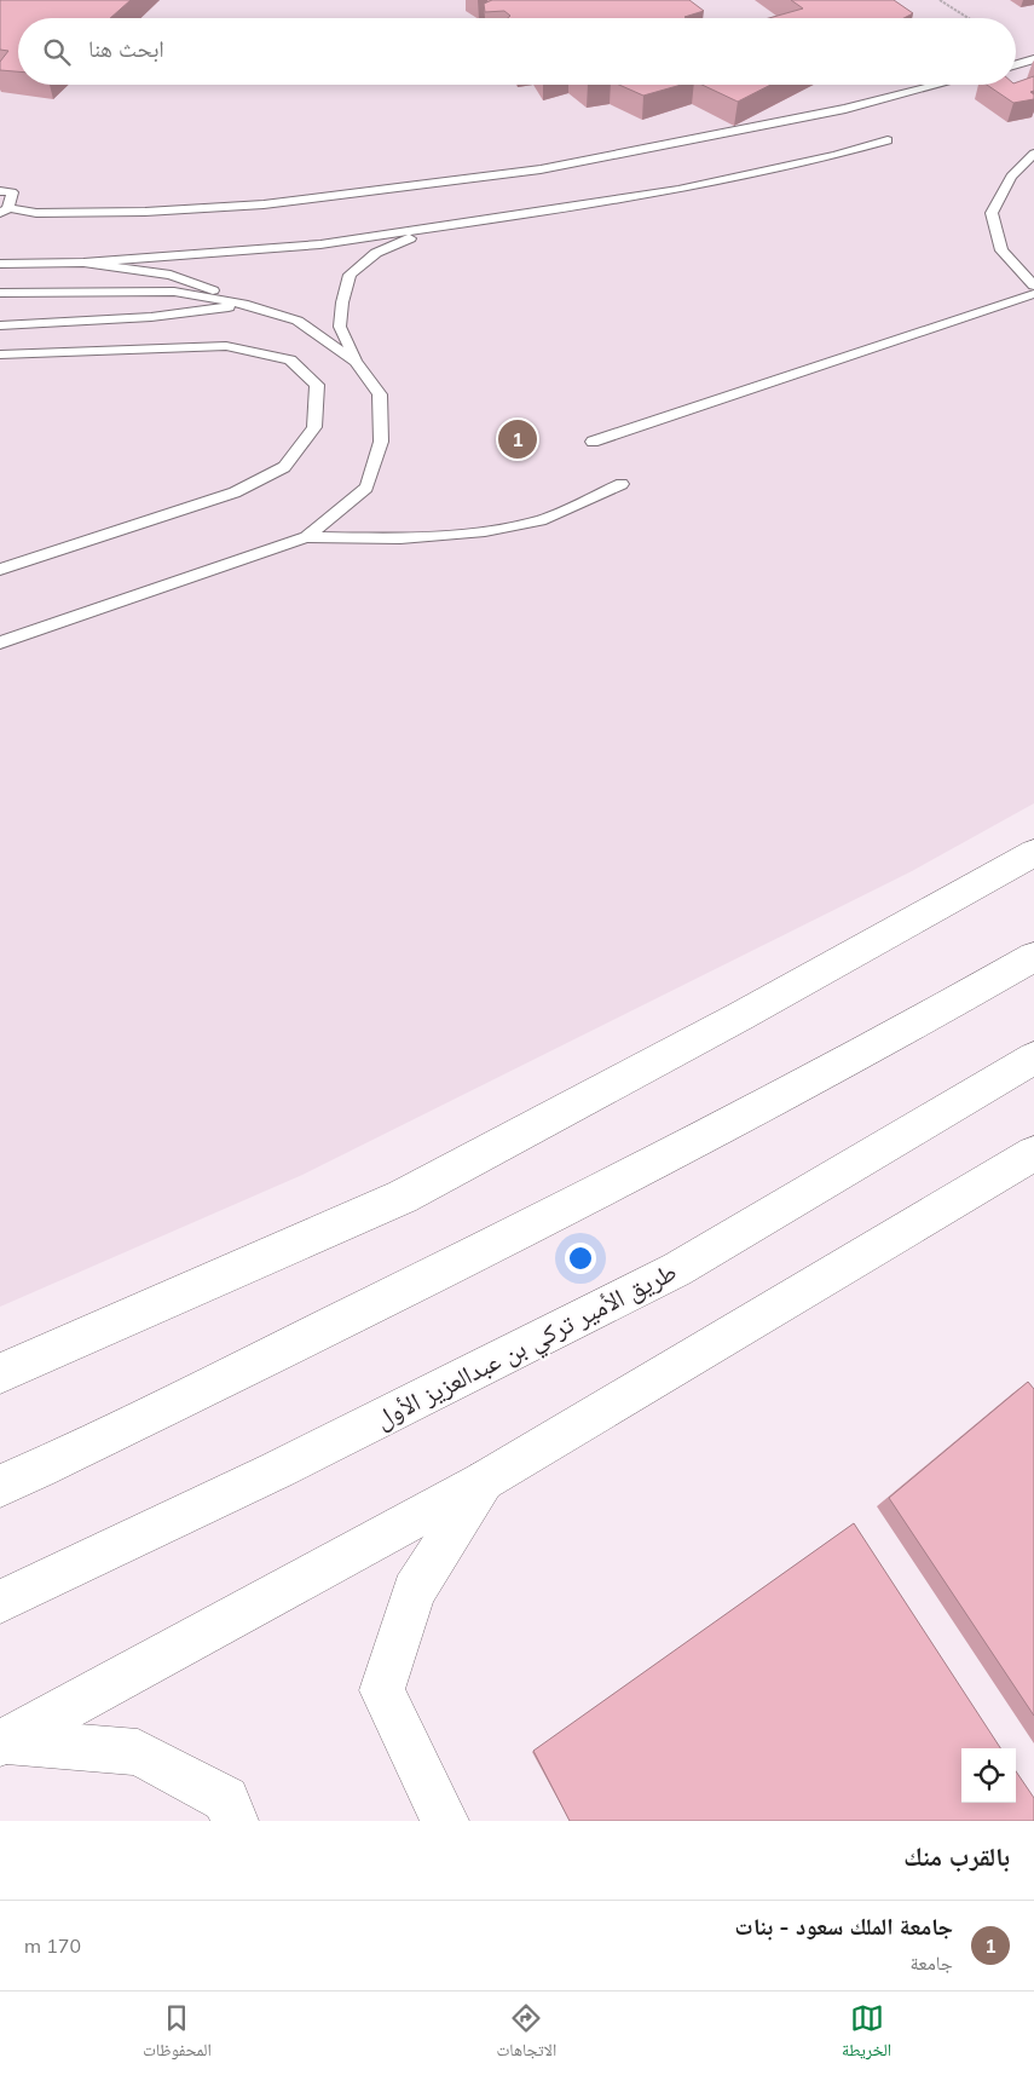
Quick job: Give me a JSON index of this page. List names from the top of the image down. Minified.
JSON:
{"streets":{"main road":["طريق الأمير تركي بن عبدالعزيز الأول"]},"page":{"search":"ابحث هنا","pins":"1","heading":"بالقرب منك","list":[{"mark":"1","name":"جامعة الملك سعود - بنات","note":"جامعة","value":"170 m"}],"nav":["الخريطة","الاتجاهات","المحفوظات"]}}
